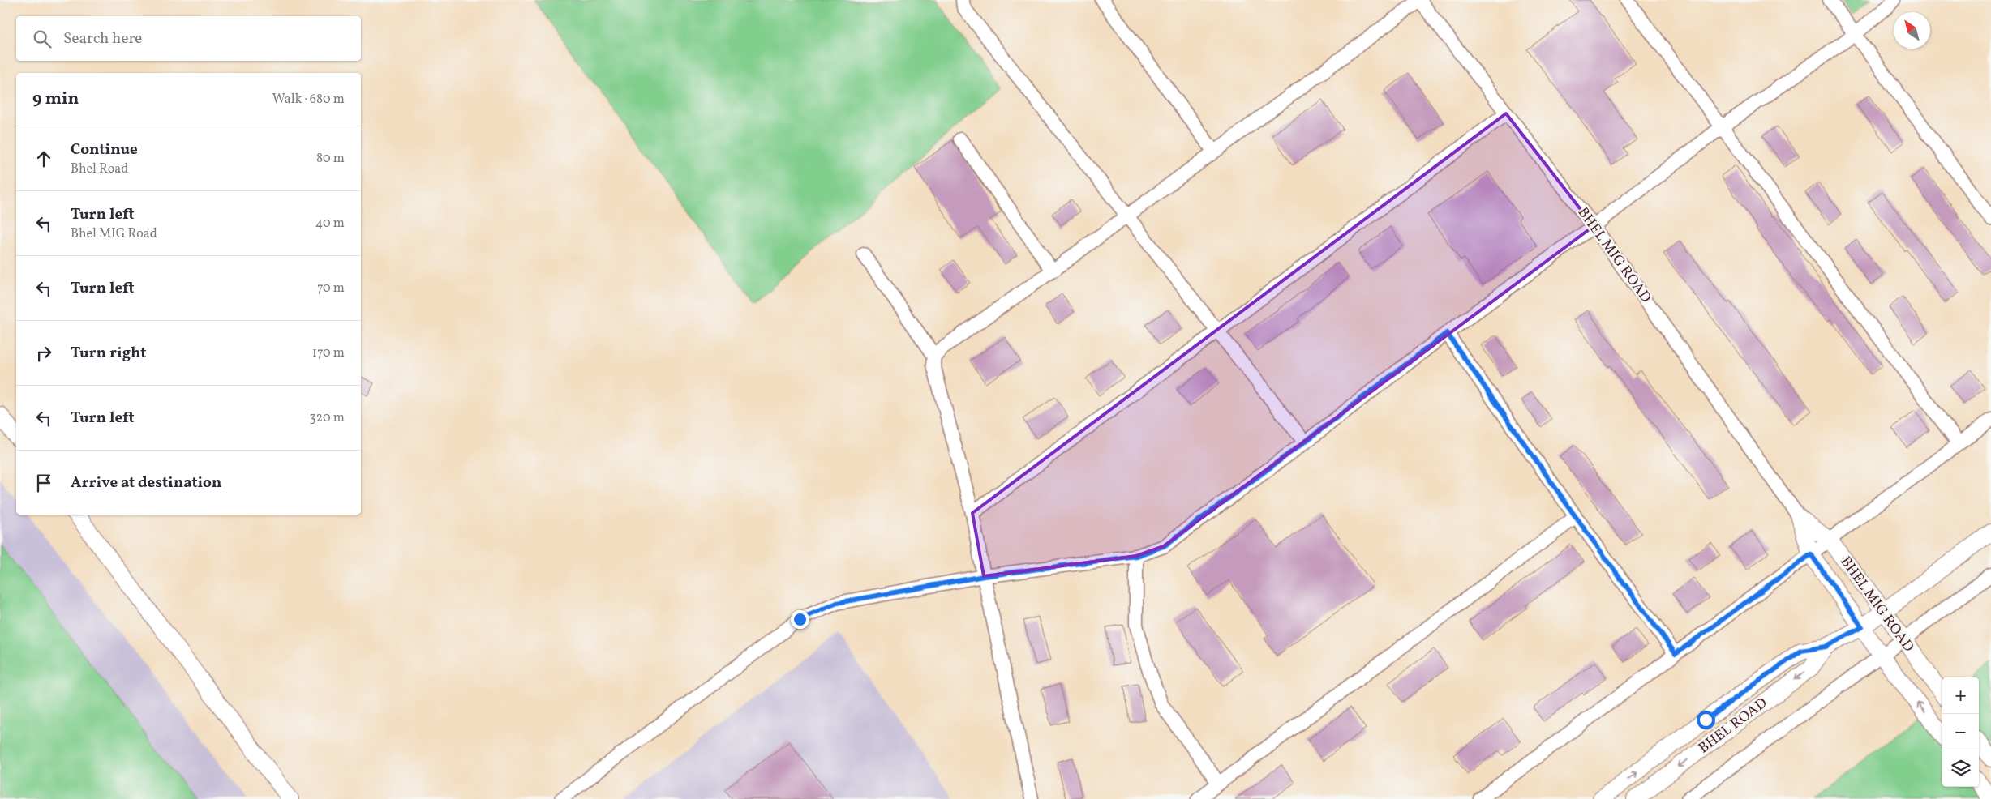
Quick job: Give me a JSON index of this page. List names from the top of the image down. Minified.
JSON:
{"streets":{"street":["BHEL MIG ROAD","BHEL ROAD"]},"crossings":[["BHEL MIG ROAD","BHEL ROAD"]],"north":"top left","page":{"search":"Search here","heading":["9 min","Walk · 680 m"],"list":[["Continue","Bhel Road","80 m"],["Turn left","Bhel MIG Road","40 m"],["Turn left","70 m"],["Turn right","170 m"],["Turn left","320 m"],"Arrive at destination"],"map_buttons":["+","−"]}}
